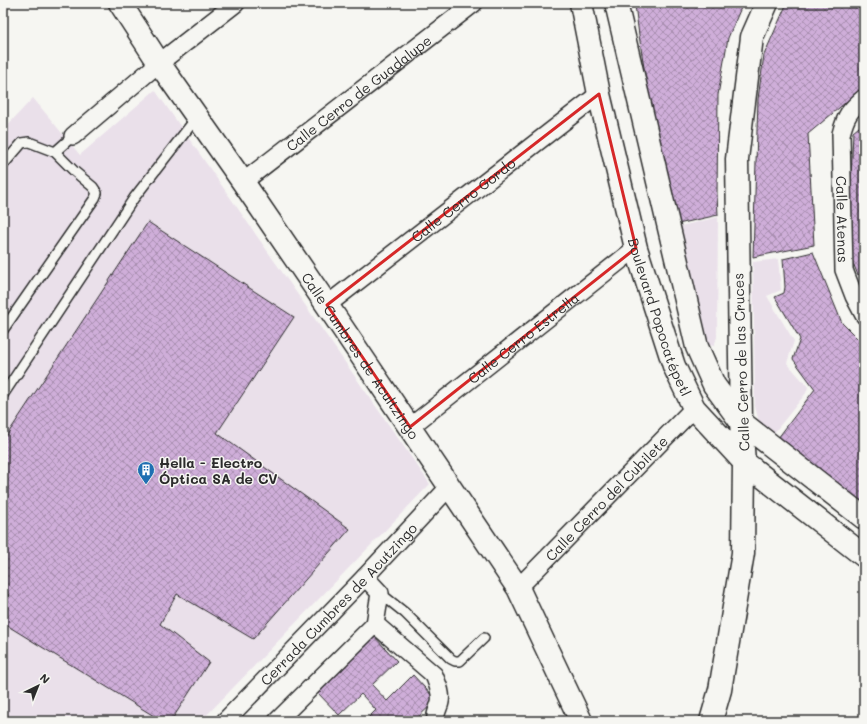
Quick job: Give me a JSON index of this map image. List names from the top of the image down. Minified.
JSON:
{"streets":{"street":["Calle Cerro de Guadalupe","Calle Cerro Gordo","Calle Atenas","Boulevard Popocatépetl","Calle Cerro Estrella","Calle Cumbres de Acultzingo","Calle Cerro de las Cruces","Calle Cerro del Cubilete","Cerrada Cumbres de Acutzingo"]},"crossings":[["Calle Cerro de Guadalupe","Calle Cumbres de Acultzingo"],["Calle Cerro Gordo","Boulevard Popocatépetl"],["Calle Cerro Gordo","Calle Cumbres de Acultzingo"],["Boulevard Popocatépetl","Calle Cerro Estrella"],["Boulevard Popocatépetl","Calle Cerro de las Cruces"],["Boulevard Popocatépetl","Calle Cerro del Cubilete"],["Calle Cerro Estrella","Calle Cumbres de Acultzingo"],["Calle Cumbres de Acultzingo","Calle Cerro del Cubilete"],["Calle Cumbres de Acultzingo","Cerrada Cumbres de Acutzingo"]],"places":{"building":["Hella - Electro Óptica SA de CV"]},"north":"top right"}
